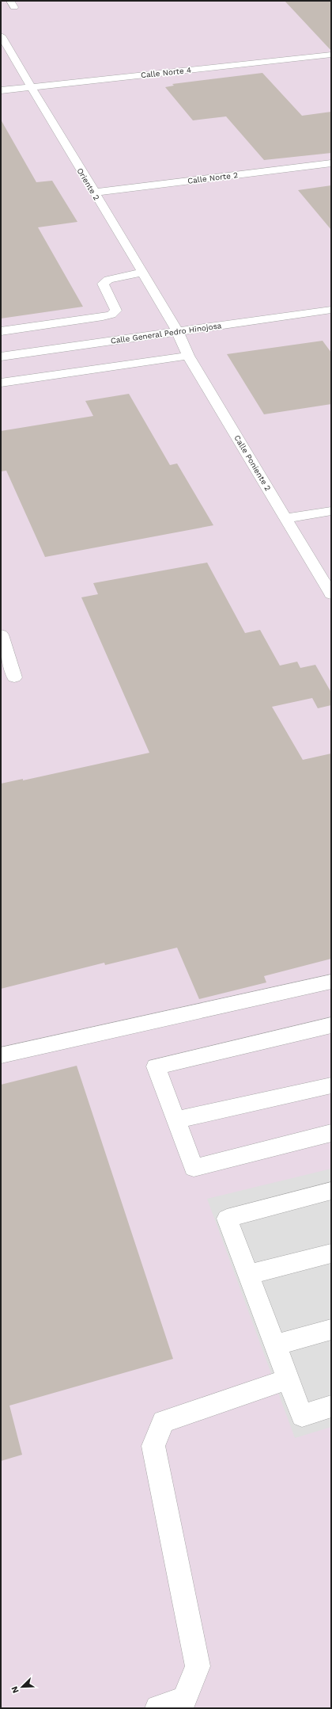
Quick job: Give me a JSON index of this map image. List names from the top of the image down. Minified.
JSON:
{"streets":{"street":["Calle Norte 4","Calle Norte 2","Oriente 2","Calle General Pedro Hinojosa","Calle Poniente 2"]},"crossings":[["Calle Norte 4","Oriente 2"],["Calle Norte 2","Oriente 2"],["Oriente 2","Calle General Pedro Hinojosa"],["Oriente 2","Calle Poniente 2"],["Calle General Pedro Hinojosa","Calle Poniente 2"]],"north":"bottom left"}
